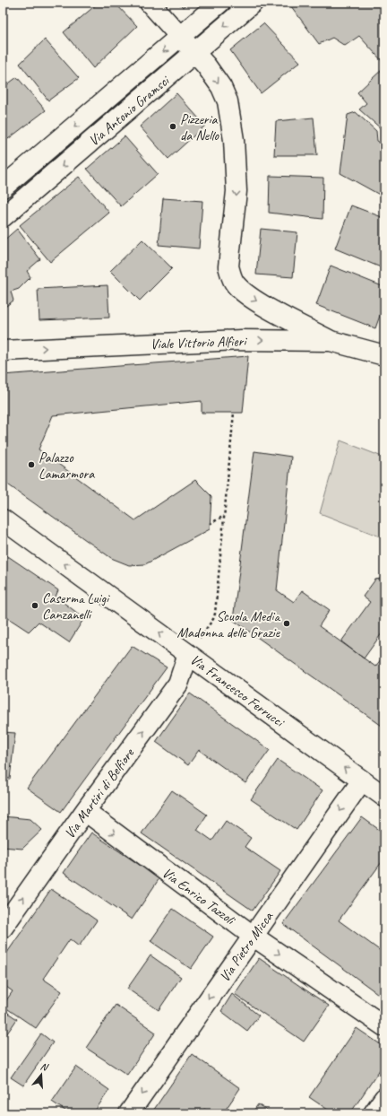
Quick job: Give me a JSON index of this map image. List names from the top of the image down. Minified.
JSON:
{"streets":{"street":["Via Antonio Gramsci","Viale Vittorio Alfieri","Via Francesco Ferrucci","Via Martiri di Belfiore","Via Enrico Tazzoli","Via Pietro Micca"]},"crossings":[["Via Francesco Ferrucci","Via Martiri di Belfiore"],["Via Francesco Ferrucci","Via Pietro Micca"],["Via Martiri di Belfiore","Via Enrico Tazzoli"],["Via Enrico Tazzoli","Via Pietro Micca"]],"one_way":["Via Antonio Gramsci","Viale Vittorio Alfieri","Via Francesco Ferrucci","Via Martiri di Belfiore","Via Enrico Tazzoli","Via Pietro Micca"],"places":["Pizzeria da Nello","Palazzo Lamarmora","Caserma Luigi Canzanelli","Scuola Media Madonna delle Grazie"],"north":"top"}
